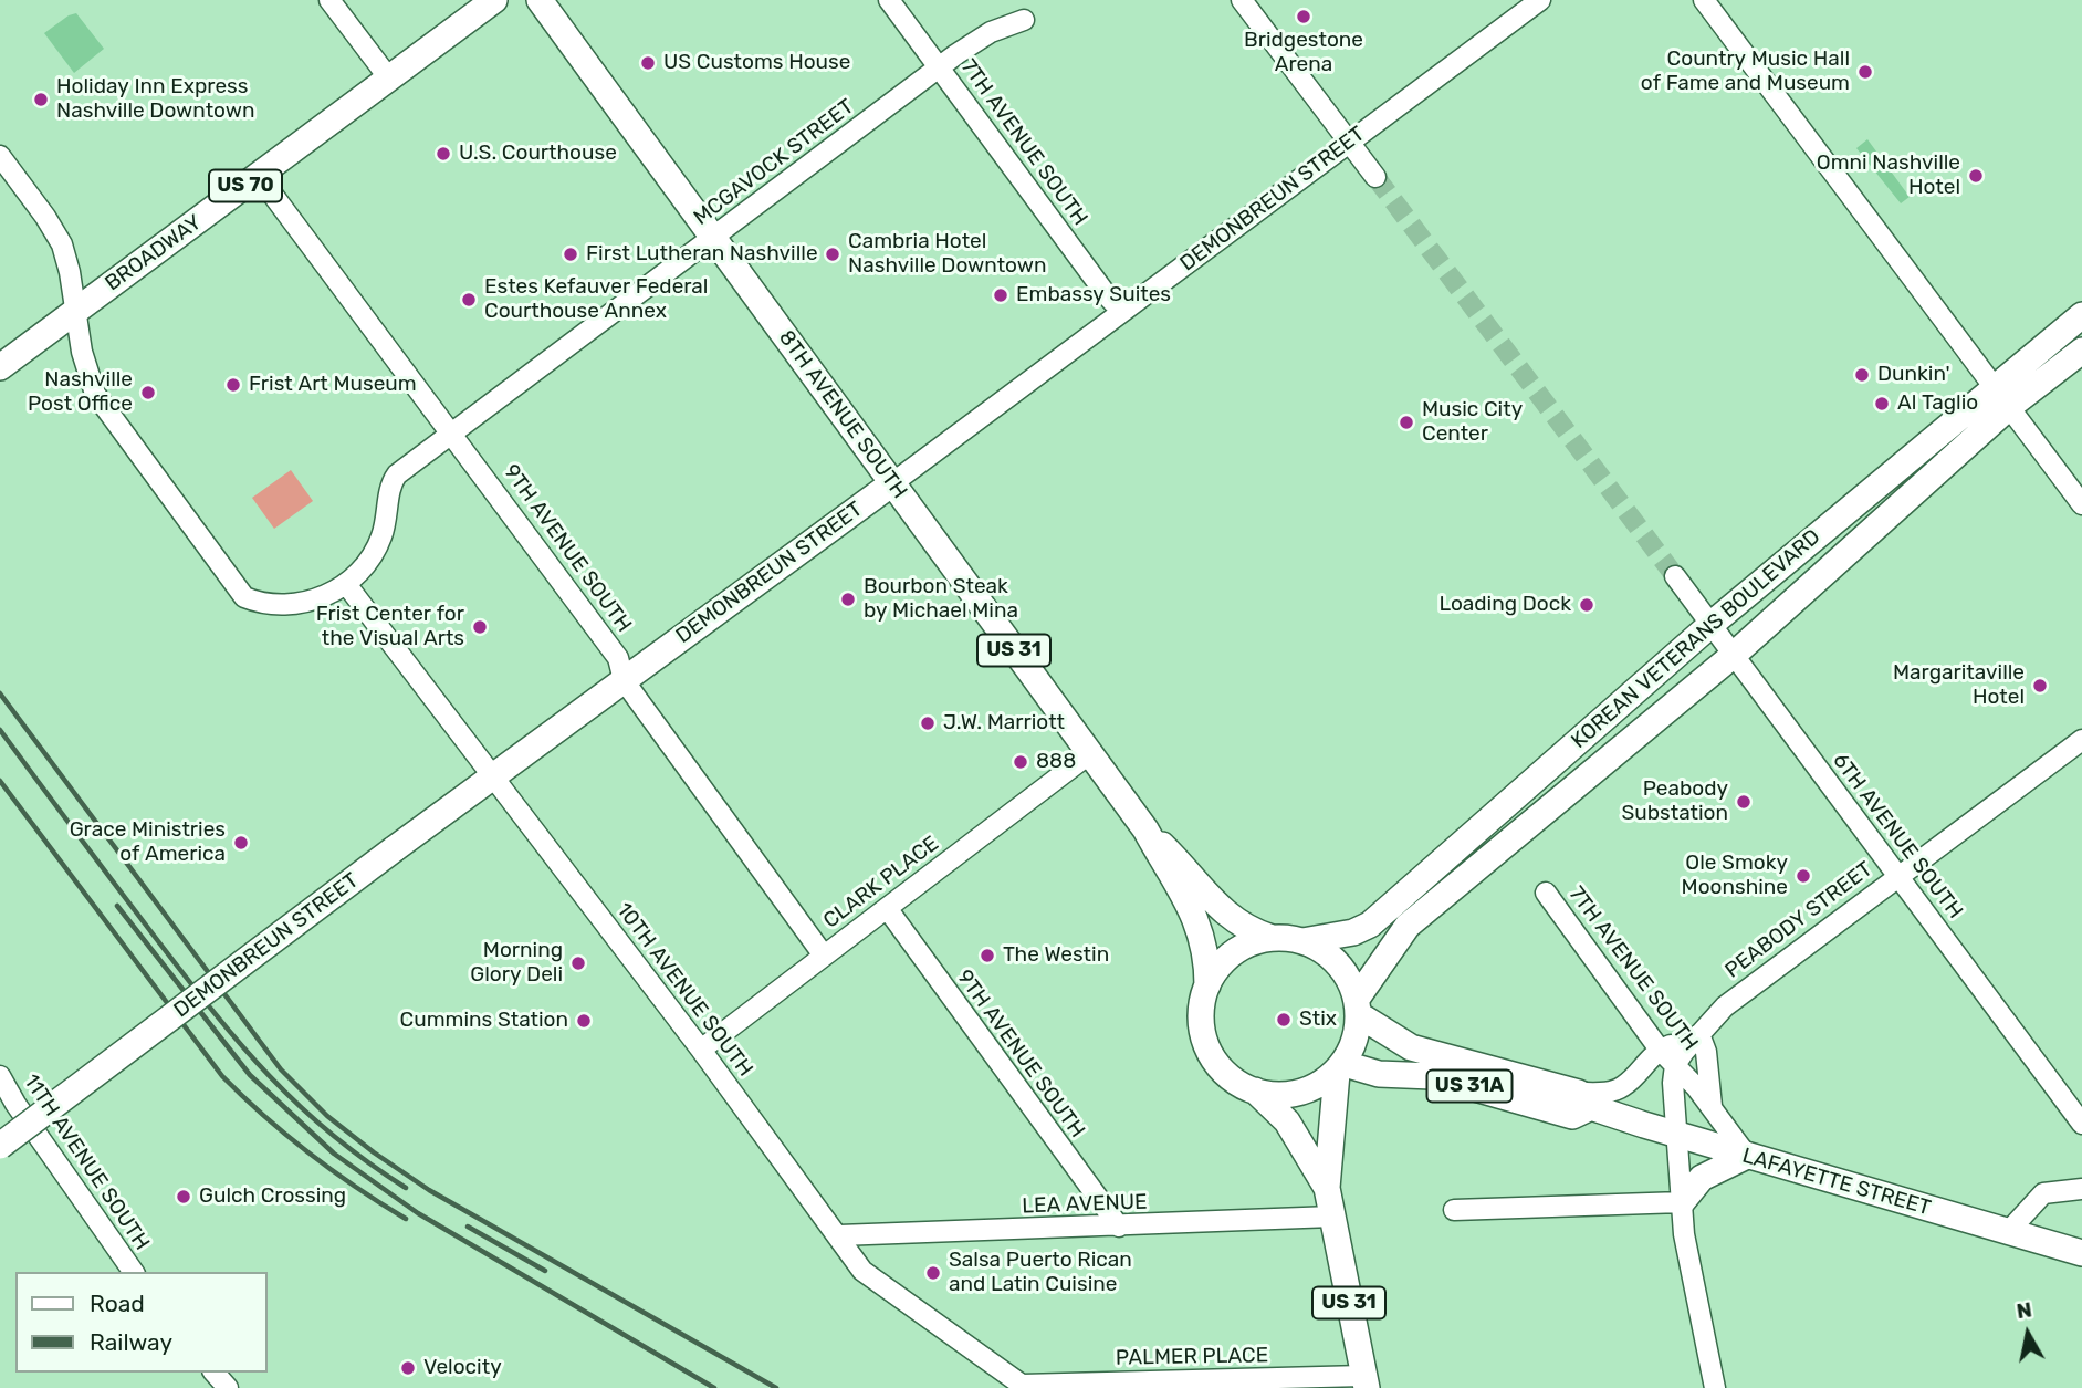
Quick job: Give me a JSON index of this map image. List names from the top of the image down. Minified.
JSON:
{"streets":{"main road":["US 70","DEMONBREUN STREET","BROADWAY","8TH AVENUE SOUTH","KOREAN VETERANS BOULEVARD","US 31","US 31A","LAFAYETTE STREET"],"street":["7TH AVENUE SOUTH","MCGAVOCK STREET","9TH AVENUE SOUTH","6TH AVENUE SOUTH","CLARK PLACE","PEABODY STREET","10TH AVENUE SOUTH","11TH AVENUE SOUTH","LEA AVENUE","PALMER PLACE"]},"crossings":[["7TH AVENUE SOUTH","MCGAVOCK STREET"],["7TH AVENUE SOUTH","DEMONBREUN STREET"],["7TH AVENUE SOUTH","PEABODY STREET"],["MCGAVOCK STREET","8TH AVENUE SOUTH"],["MCGAVOCK STREET","9TH AVENUE SOUTH"],["MCGAVOCK STREET","10TH AVENUE SOUTH"],["DEMONBREUN STREET","8TH AVENUE SOUTH"],["DEMONBREUN STREET","9TH AVENUE SOUTH"],["DEMONBREUN STREET","10TH AVENUE SOUTH"],["BROADWAY","9TH AVENUE SOUTH"],["8TH AVENUE SOUTH","KOREAN VETERANS BOULEVARD"],["8TH AVENUE SOUTH","US 31"],["8TH AVENUE SOUTH","CLARK PLACE"],["8TH AVENUE SOUTH","LAFAYETTE STREET"],["9TH AVENUE SOUTH","CLARK PLACE"],["9TH AVENUE SOUTH","LEA AVENUE"],["KOREAN VETERANS BOULEVARD","US 31"],["KOREAN VETERANS BOULEVARD","6TH AVENUE SOUTH"],["KOREAN VETERANS BOULEVARD","LAFAYETTE STREET"],["US 31","LAFAYETTE STREET"],["US 31","LEA AVENUE"],["US 31","PALMER PLACE"],["6TH AVENUE SOUTH","PEABODY STREET"],["CLARK PLACE","10TH AVENUE SOUTH"],["PEABODY STREET","LAFAYETTE STREET"],["10TH AVENUE SOUTH","LEA AVENUE"],["10TH AVENUE SOUTH","PALMER PLACE"]],"places":["Bridgestone Arena","US Customs House","Country Music Hall of Fame and Museum","Holiday Inn Express Nashville Downtown","U.S. Courthouse","Omni Nashville Hotel","First Lutheran Nashville","Cambria Hotel Nashville Downtown","Embassy Suites","Estes Kefauver Federal Courthouse Annex","Dunkin'","Frist Art Museum","Nashville Post Office","Al Taglio","Music City Center","Bourbon Steak by Michael Mina","Loading Dock","Frist Center for the Visual Arts","Margaritaville Hotel","J.W. Marriott","888","Peabody Substation","Grace Ministries of America","Ole Smoky Moonshine","The Westin","Morning Glory Deli","Stix","Cummins Station","Gulch Crossing","Salsa Puerto Rican and Latin Cuisine","Velocity"],"legend":["Road","Railway"],"north":"top"}
